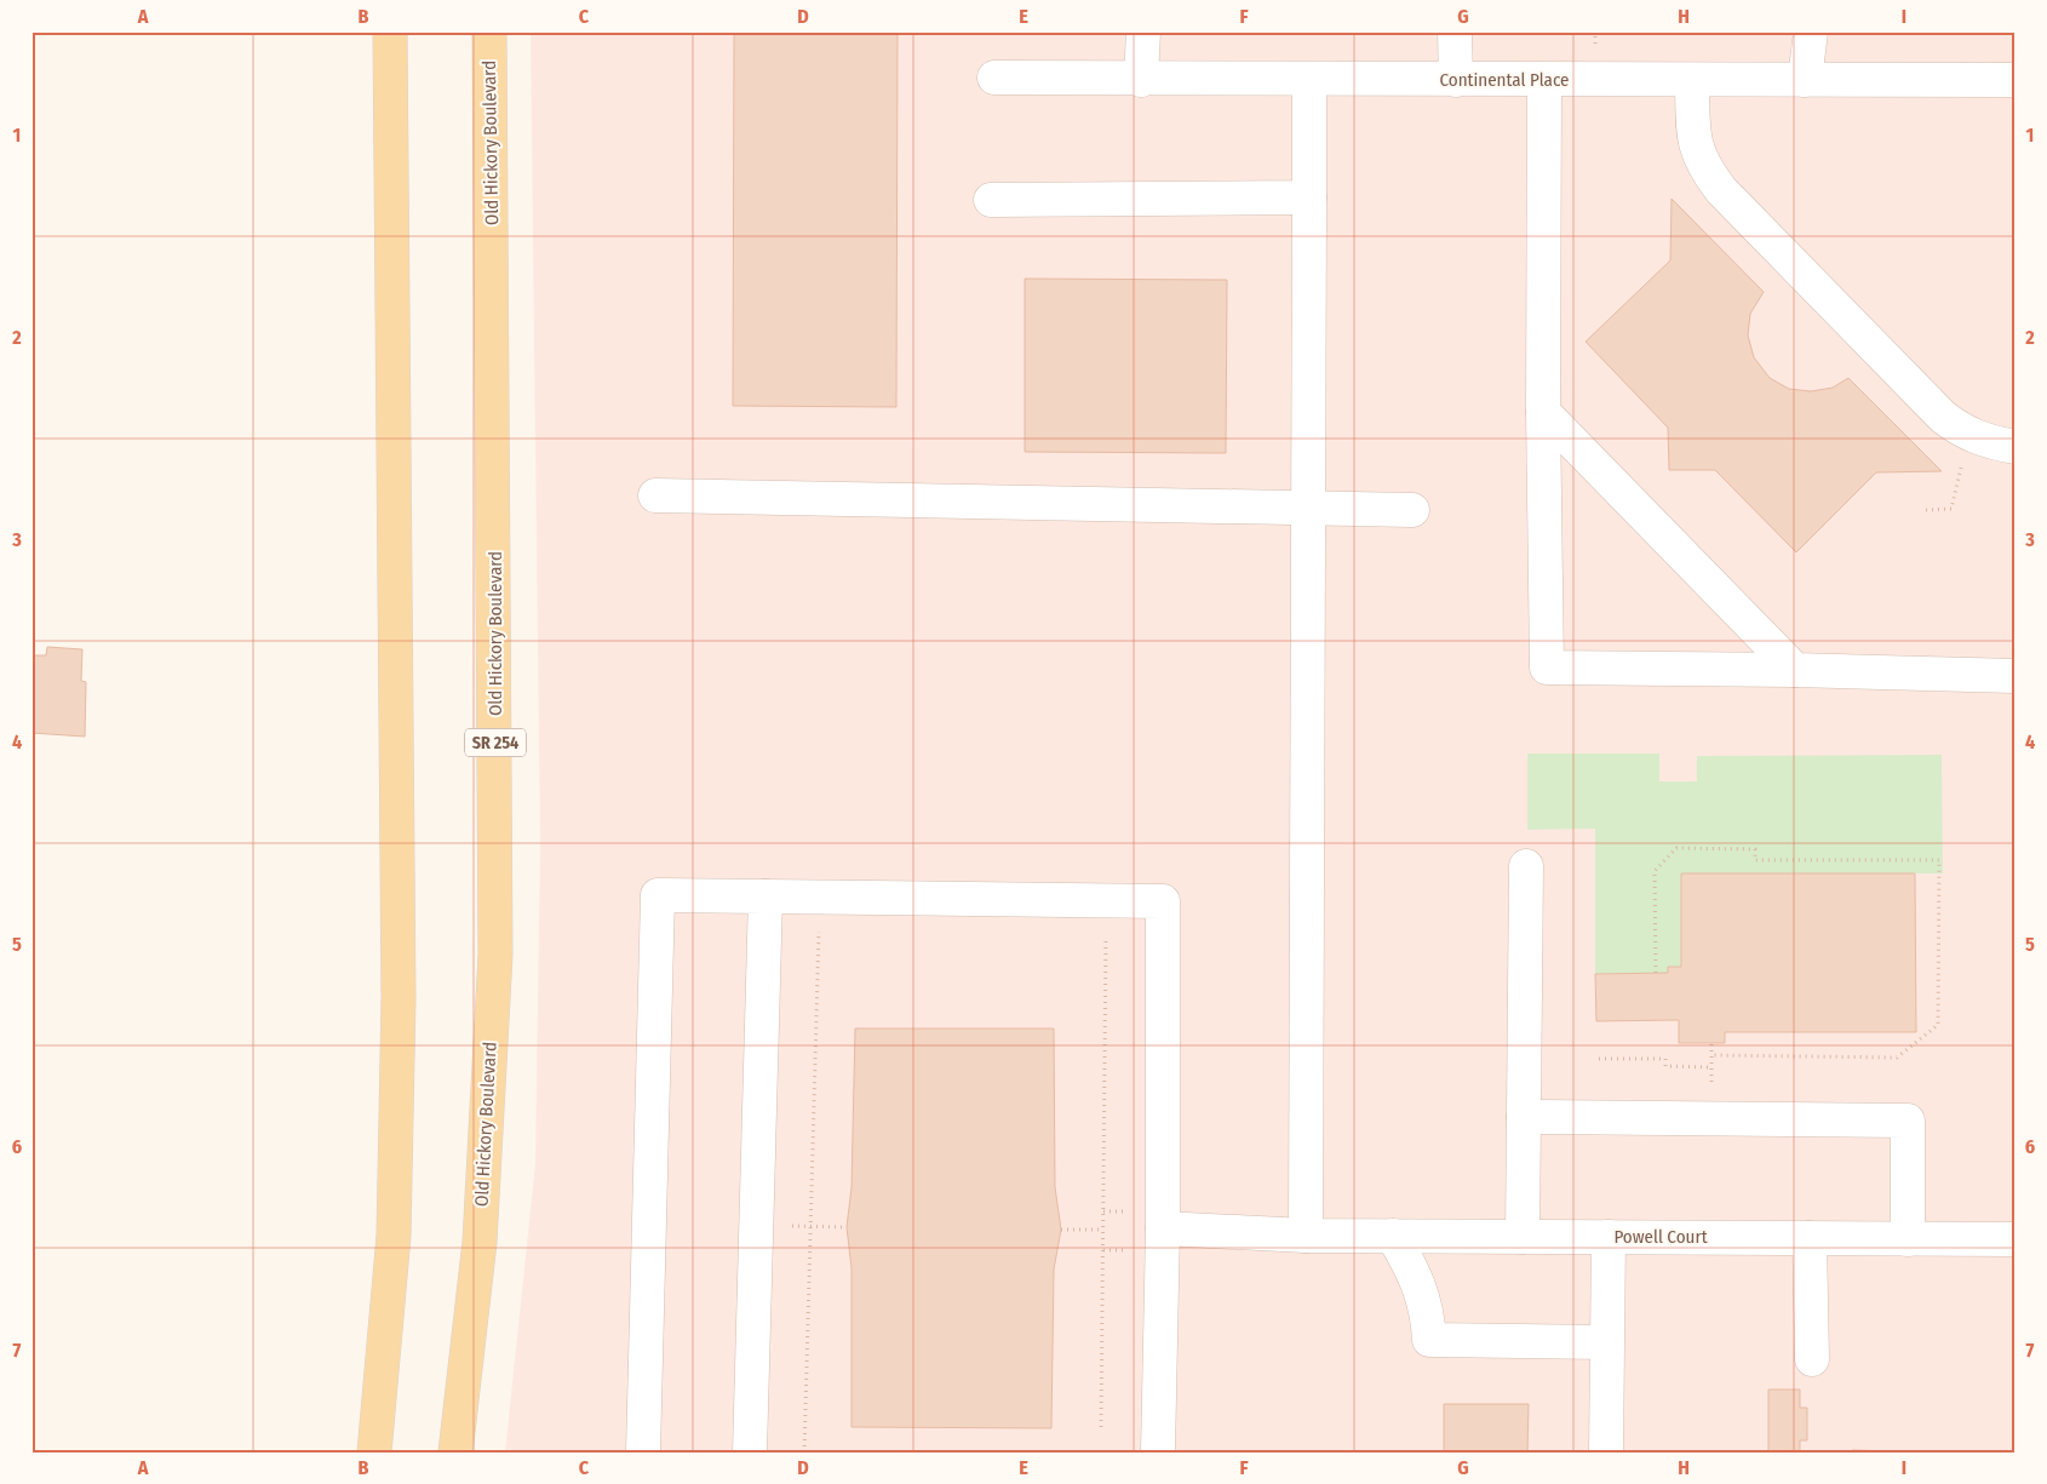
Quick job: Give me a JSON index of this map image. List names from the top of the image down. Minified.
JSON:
{"streets":{"main road":["Old Hickory Boulevard","SR 254"],"street":["Continental Place","Powell Court"]},"grid":{"columns":["A","B","C","D","E","F","G","H","I"],"rows":["1","2","3","4","5","6","7"]}}
